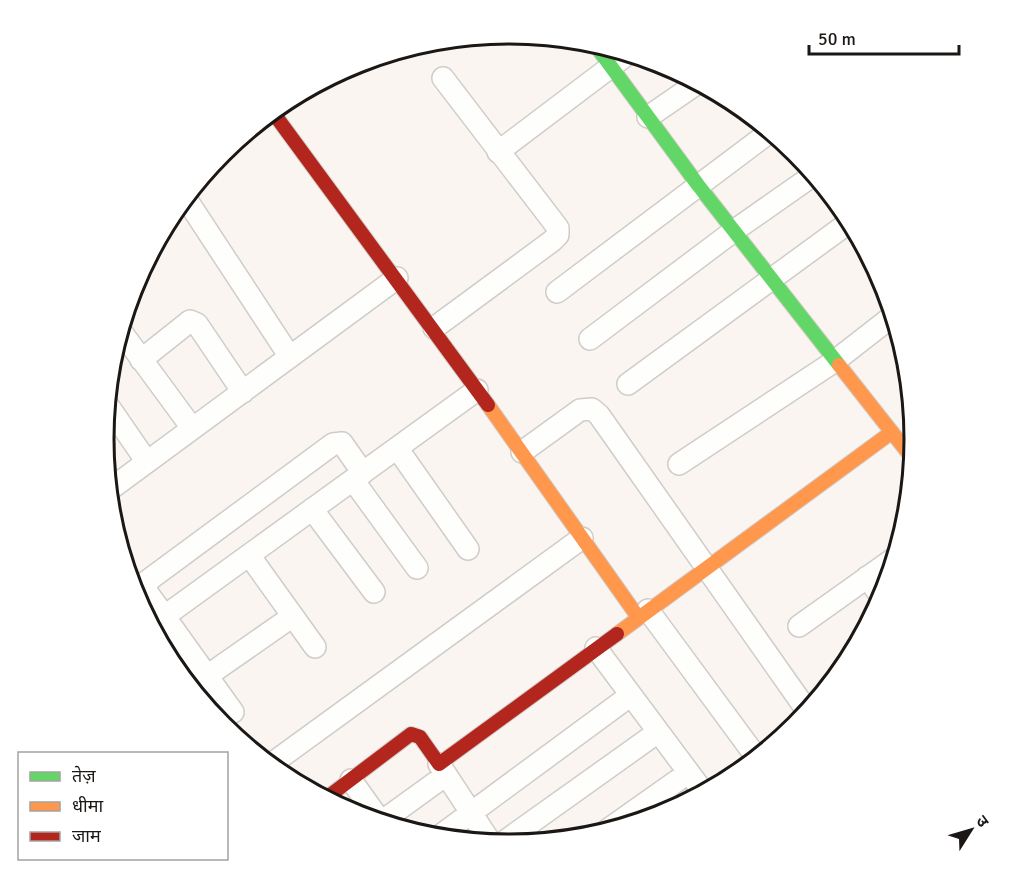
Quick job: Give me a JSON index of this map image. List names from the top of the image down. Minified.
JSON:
{"legend":["तेज़","धीमा","जाम"],"scale_bar":"50 m","north":"top right"}
